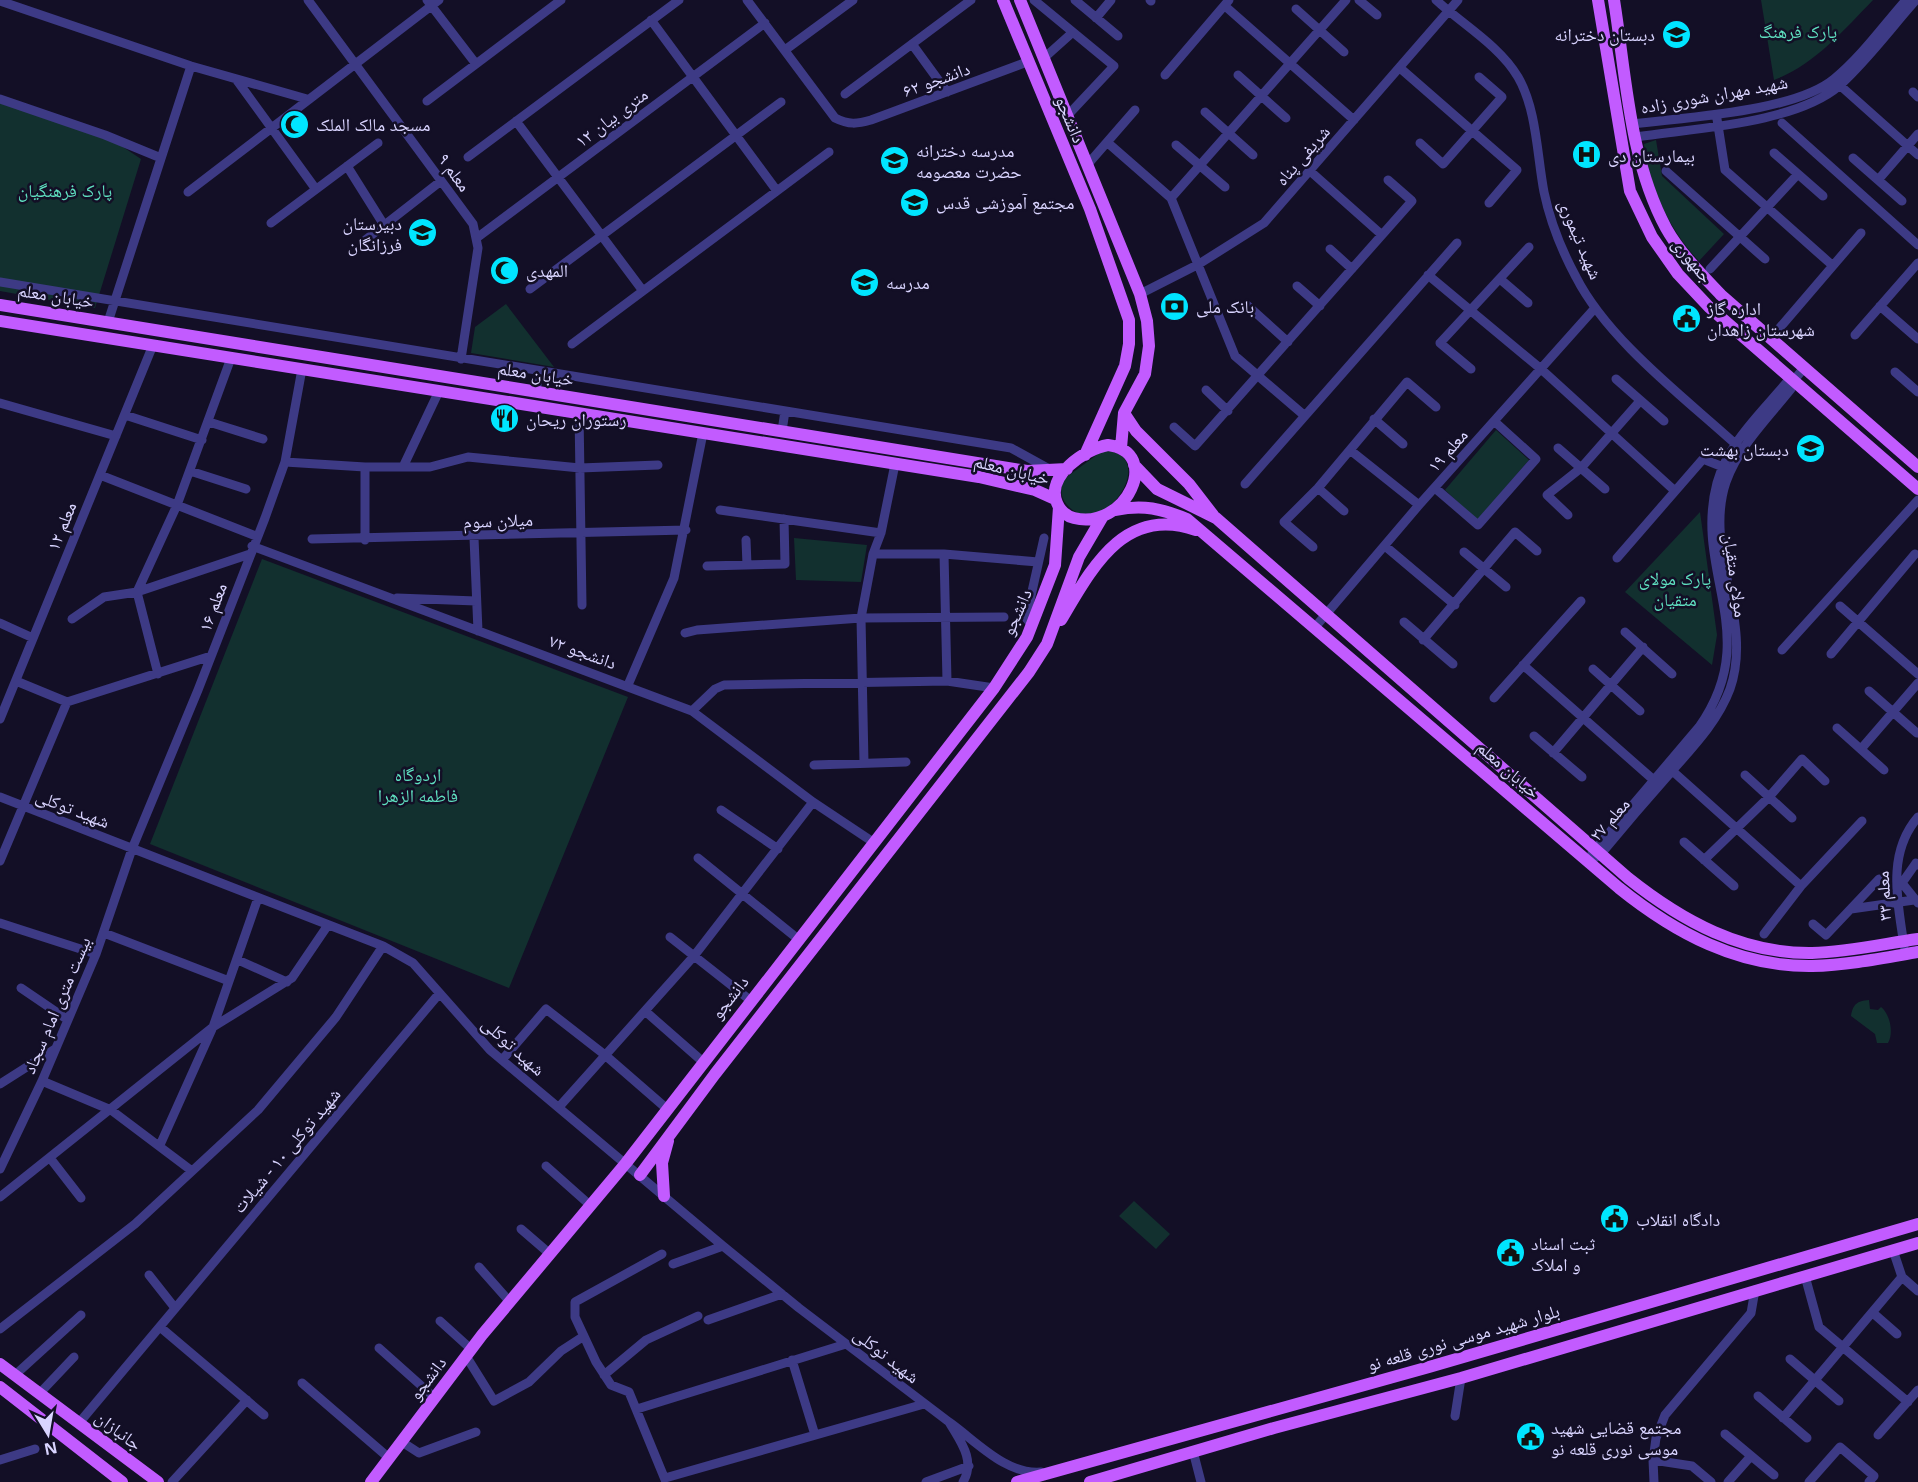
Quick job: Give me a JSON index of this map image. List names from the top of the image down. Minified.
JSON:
{"streets":{"main road":["دانشجو","جمهوری","خیابان معلم","بلوار شهید موسی نوری قلعه نو","جانبازان"],"street":["دانشجو ۶۲","شهید مهران شوری زاده","۱۲ متری بیان","شریفی پناه","معلم ۹","شهید تیموری","معلم ۱۹","میلان سوم","معلم ۱۲","مولای متقیان","معلم ۱۶","دانشجو ۷۲","شهید توکلی","معلم ۲۷","معلم ۳۳","بیست متری امام سجاد","شهید توکلی ۱۰ - شیلات"]},"crossings":[["دانشجو ۶۲","دانشجو"],["شهید مهران شوری زاده","جمهوری"],["۱۲ متری بیان","معلم ۹"],["دانشجو","شریفی پناه"],["دانشجو","خیابان معلم"],["دانشجو","دانشجو ۷۲"],["دانشجو","شهید توکلی"],["شریفی پناه","شهید تیموری"],["شهید تیموری","معلم ۱۹"],["شهید تیموری","مولای متقیان"],["جمهوری","مولای متقیان"],["خیابان معلم","معلم ۱۹"],["خیابان معلم","معلم ۱۲"],["خیابان معلم","معلم ۱۶"],["خیابان معلم","معلم ۲۷"],["خیابان معلم","معلم ۳۳"],["مولای متقیان","معلم ۲۷"],["معلم ۱۶","دانشجو ۷۲"],["معلم ۱۶","شهید توکلی"],["معلم ۱۶","بیست متری امام سجاد"],["شهید توکلی","بیست متری امام سجاد"],["شهید توکلی","شهید توکلی ۱۰ - شیلات"],["شهید توکلی","بلوار شهید موسی نوری قلعه نو"],["شهید توکلی ۱۰ - شیلات","جانبازان"]],"parks":["پارک فرهنگ","پارک فرهنگیان","پارک مولای متقیان","اردوگاه فاطمه الزهرا"],"places":{"school or university":["دبستان دخترانه","مدرسه دخترانه حضرت معصومه","مجتمع آموزشی قدس","دبیرستان فرزانگان","مدرسه","دبستان بهشت"],"mosque":["مسجد مالک الملک","المهدی"],"hospital":["بیمارستان دی"],"bank":["بانک ملی"],"public building":["اداره گاز شهرستان زاهدان","دادگاه انقلاب","ثبت اسناد و املاک","مجتمع قضایی شهید موسی نوری قلعه نو"],"restaurant":["رستوران ریحان"]},"north":"bottom"}
